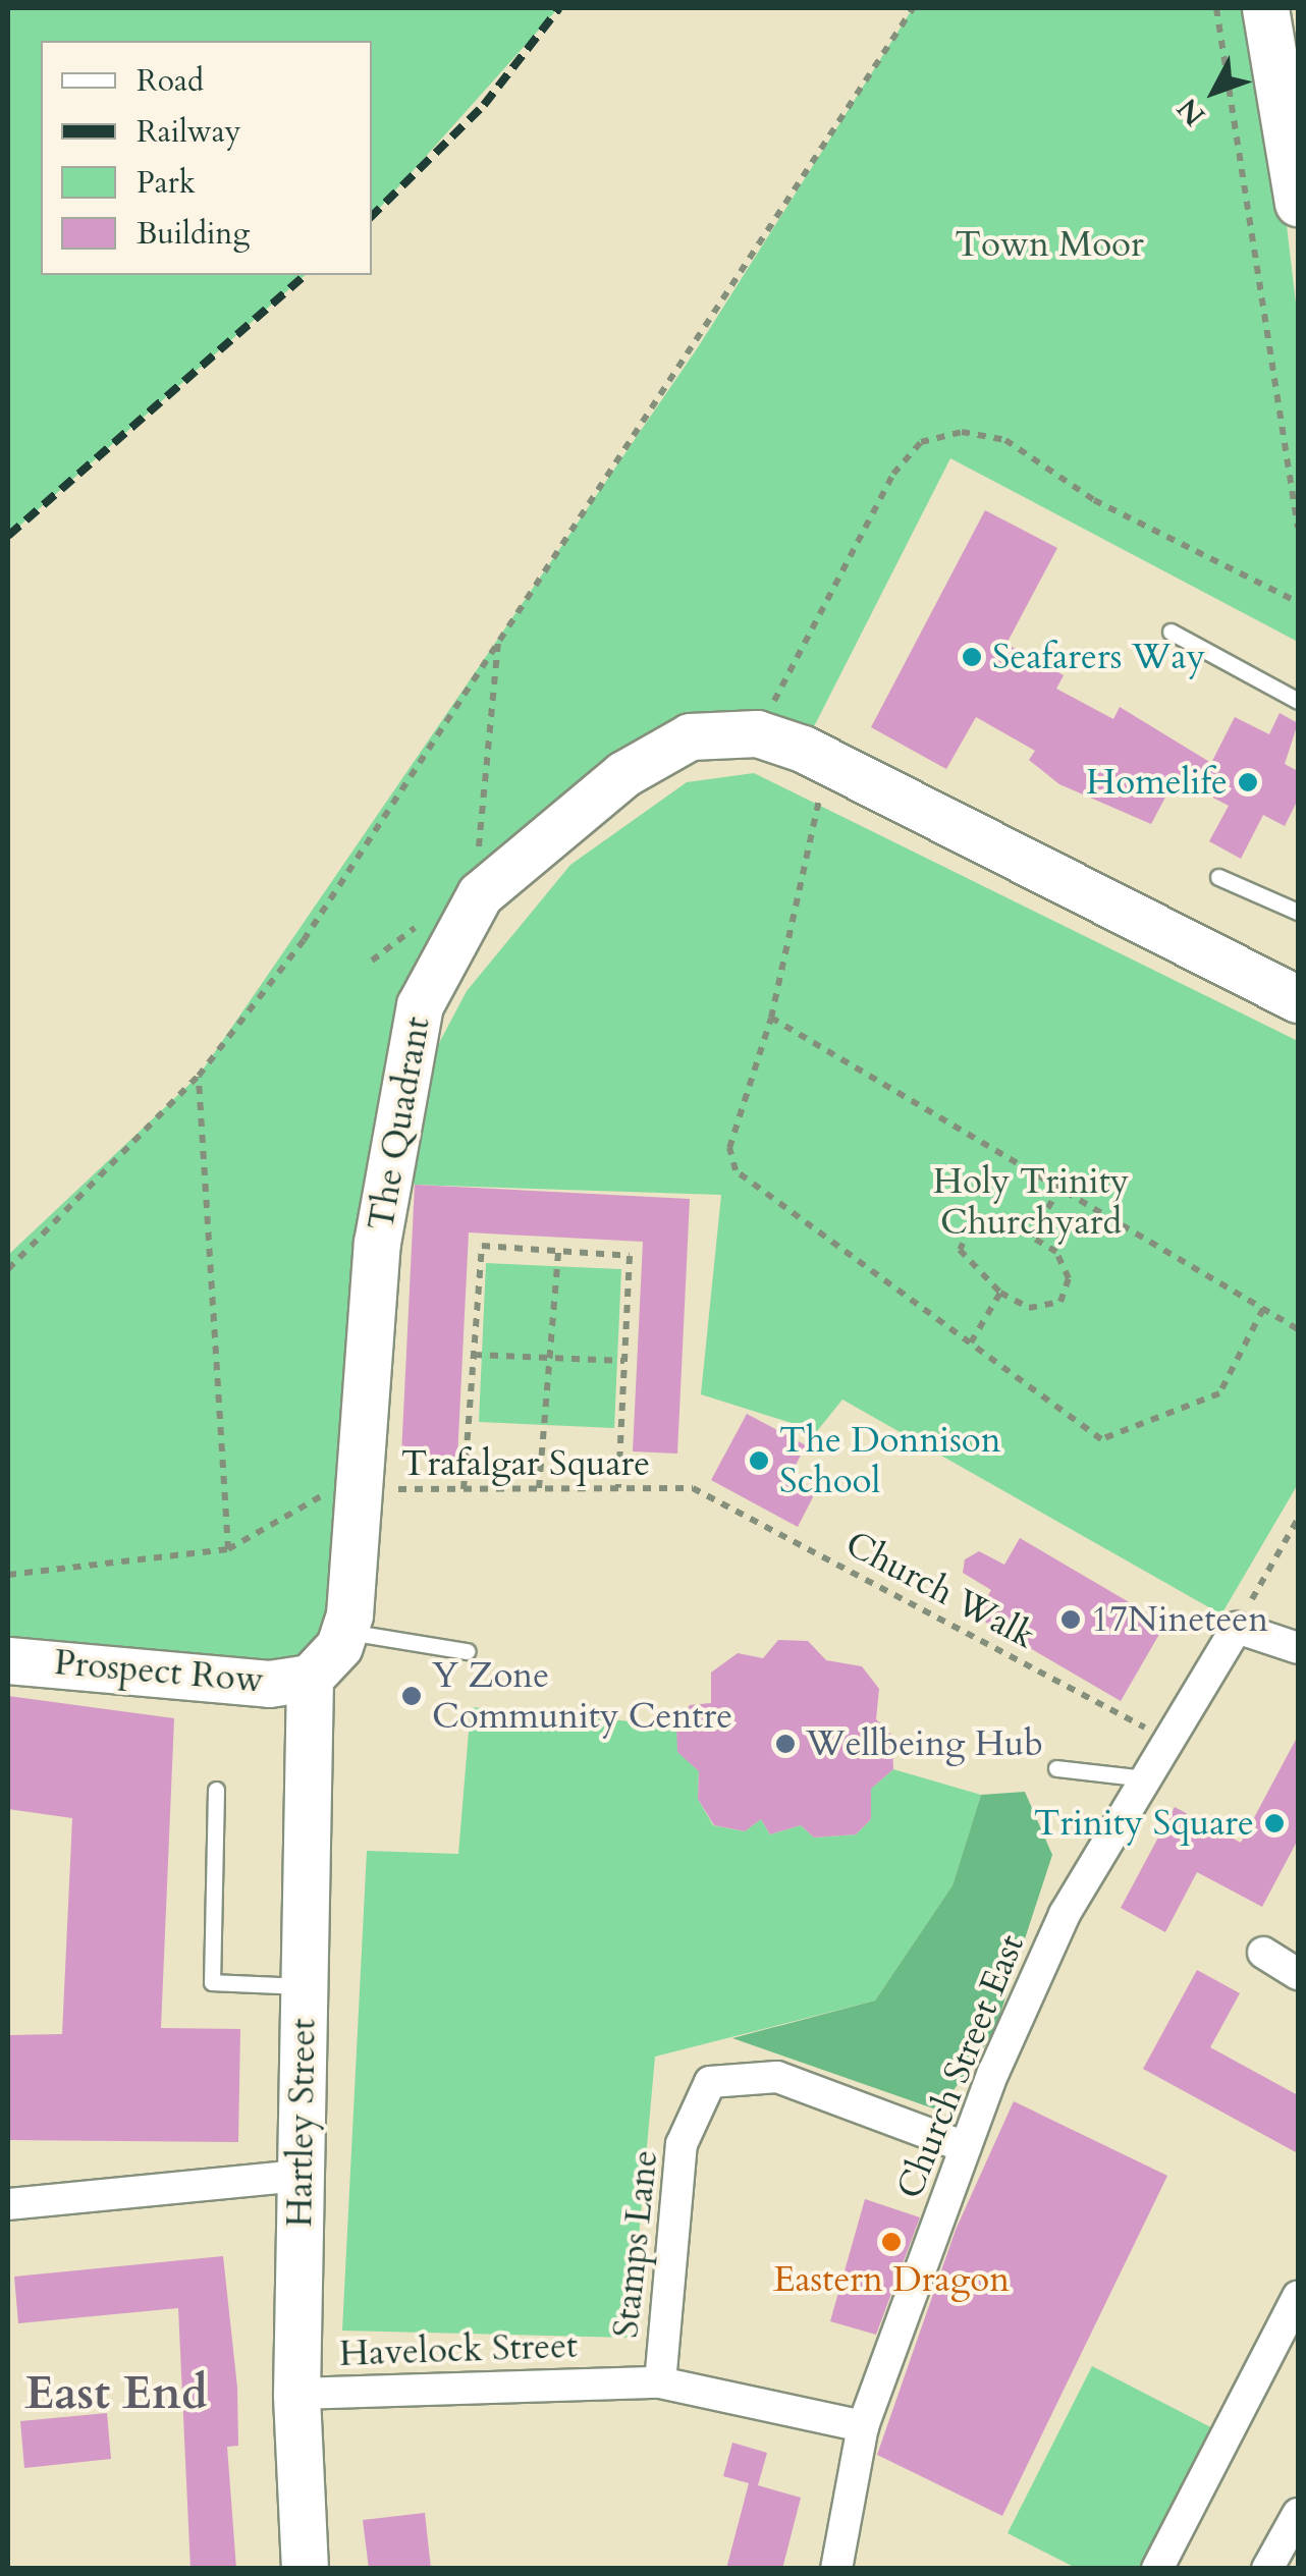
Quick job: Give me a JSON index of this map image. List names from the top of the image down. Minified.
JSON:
{"streets":{"street":["The Quadrant","Prospect Row","Church Street East","Hartley Street","Stamps Lane","Havelock Street"],"path":["Trafalgar Square","Church Walk"]},"crossings":[["The Quadrant","Trafalgar Square"],["Trafalgar Square","Church Walk"],["Church Walk","Church Street East"],["Prospect Row","Hartley Street"],["Church Street East","Stamps Lane"],["Church Street East","Havelock Street"],["Hartley Street","Havelock Street"],["Stamps Lane","Havelock Street"]],"districts":["East End"],"parks":["Town Moor","Holy Trinity Churchyard"],"places":["Seafarers Way","Homelife","The Donnison School","17Nineteen","Y Zone Community Centre","Wellbeing Hub","Trinity Square","Eastern Dragon"],"legend":["Road","Railway","Park","Building"],"north":"bottom left"}
